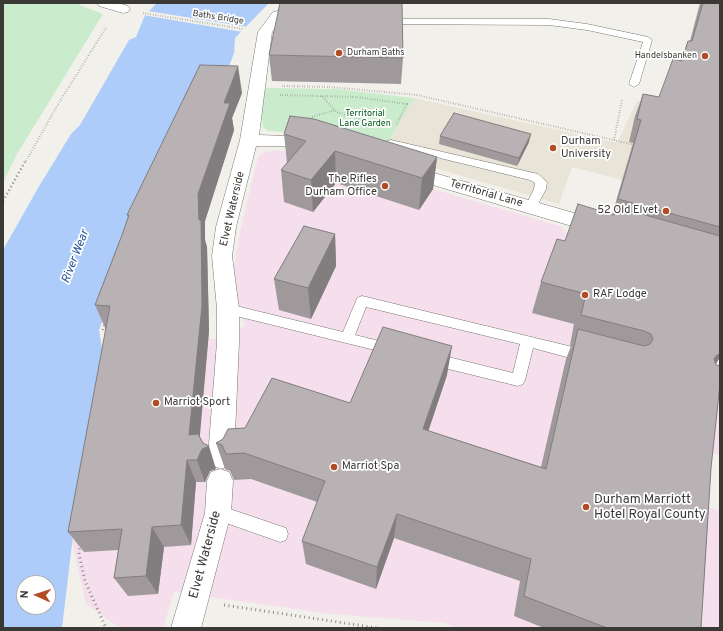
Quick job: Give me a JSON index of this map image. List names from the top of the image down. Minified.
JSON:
{"streets":{"street":["Territorial Lane","Elvet Waterside"],"path":["Baths Bridge"]},"water":["River Wear"],"parks":["Territorial Lane Garden"],"places":["Durham Baths","Handelsbanken","Durham University","The Rifles Durham Office","52 Old Elvet","RAF Lodge","Marriot Sport","Marriot Spa","Durham Marriott Hotel Royal County"],"north":"left"}
